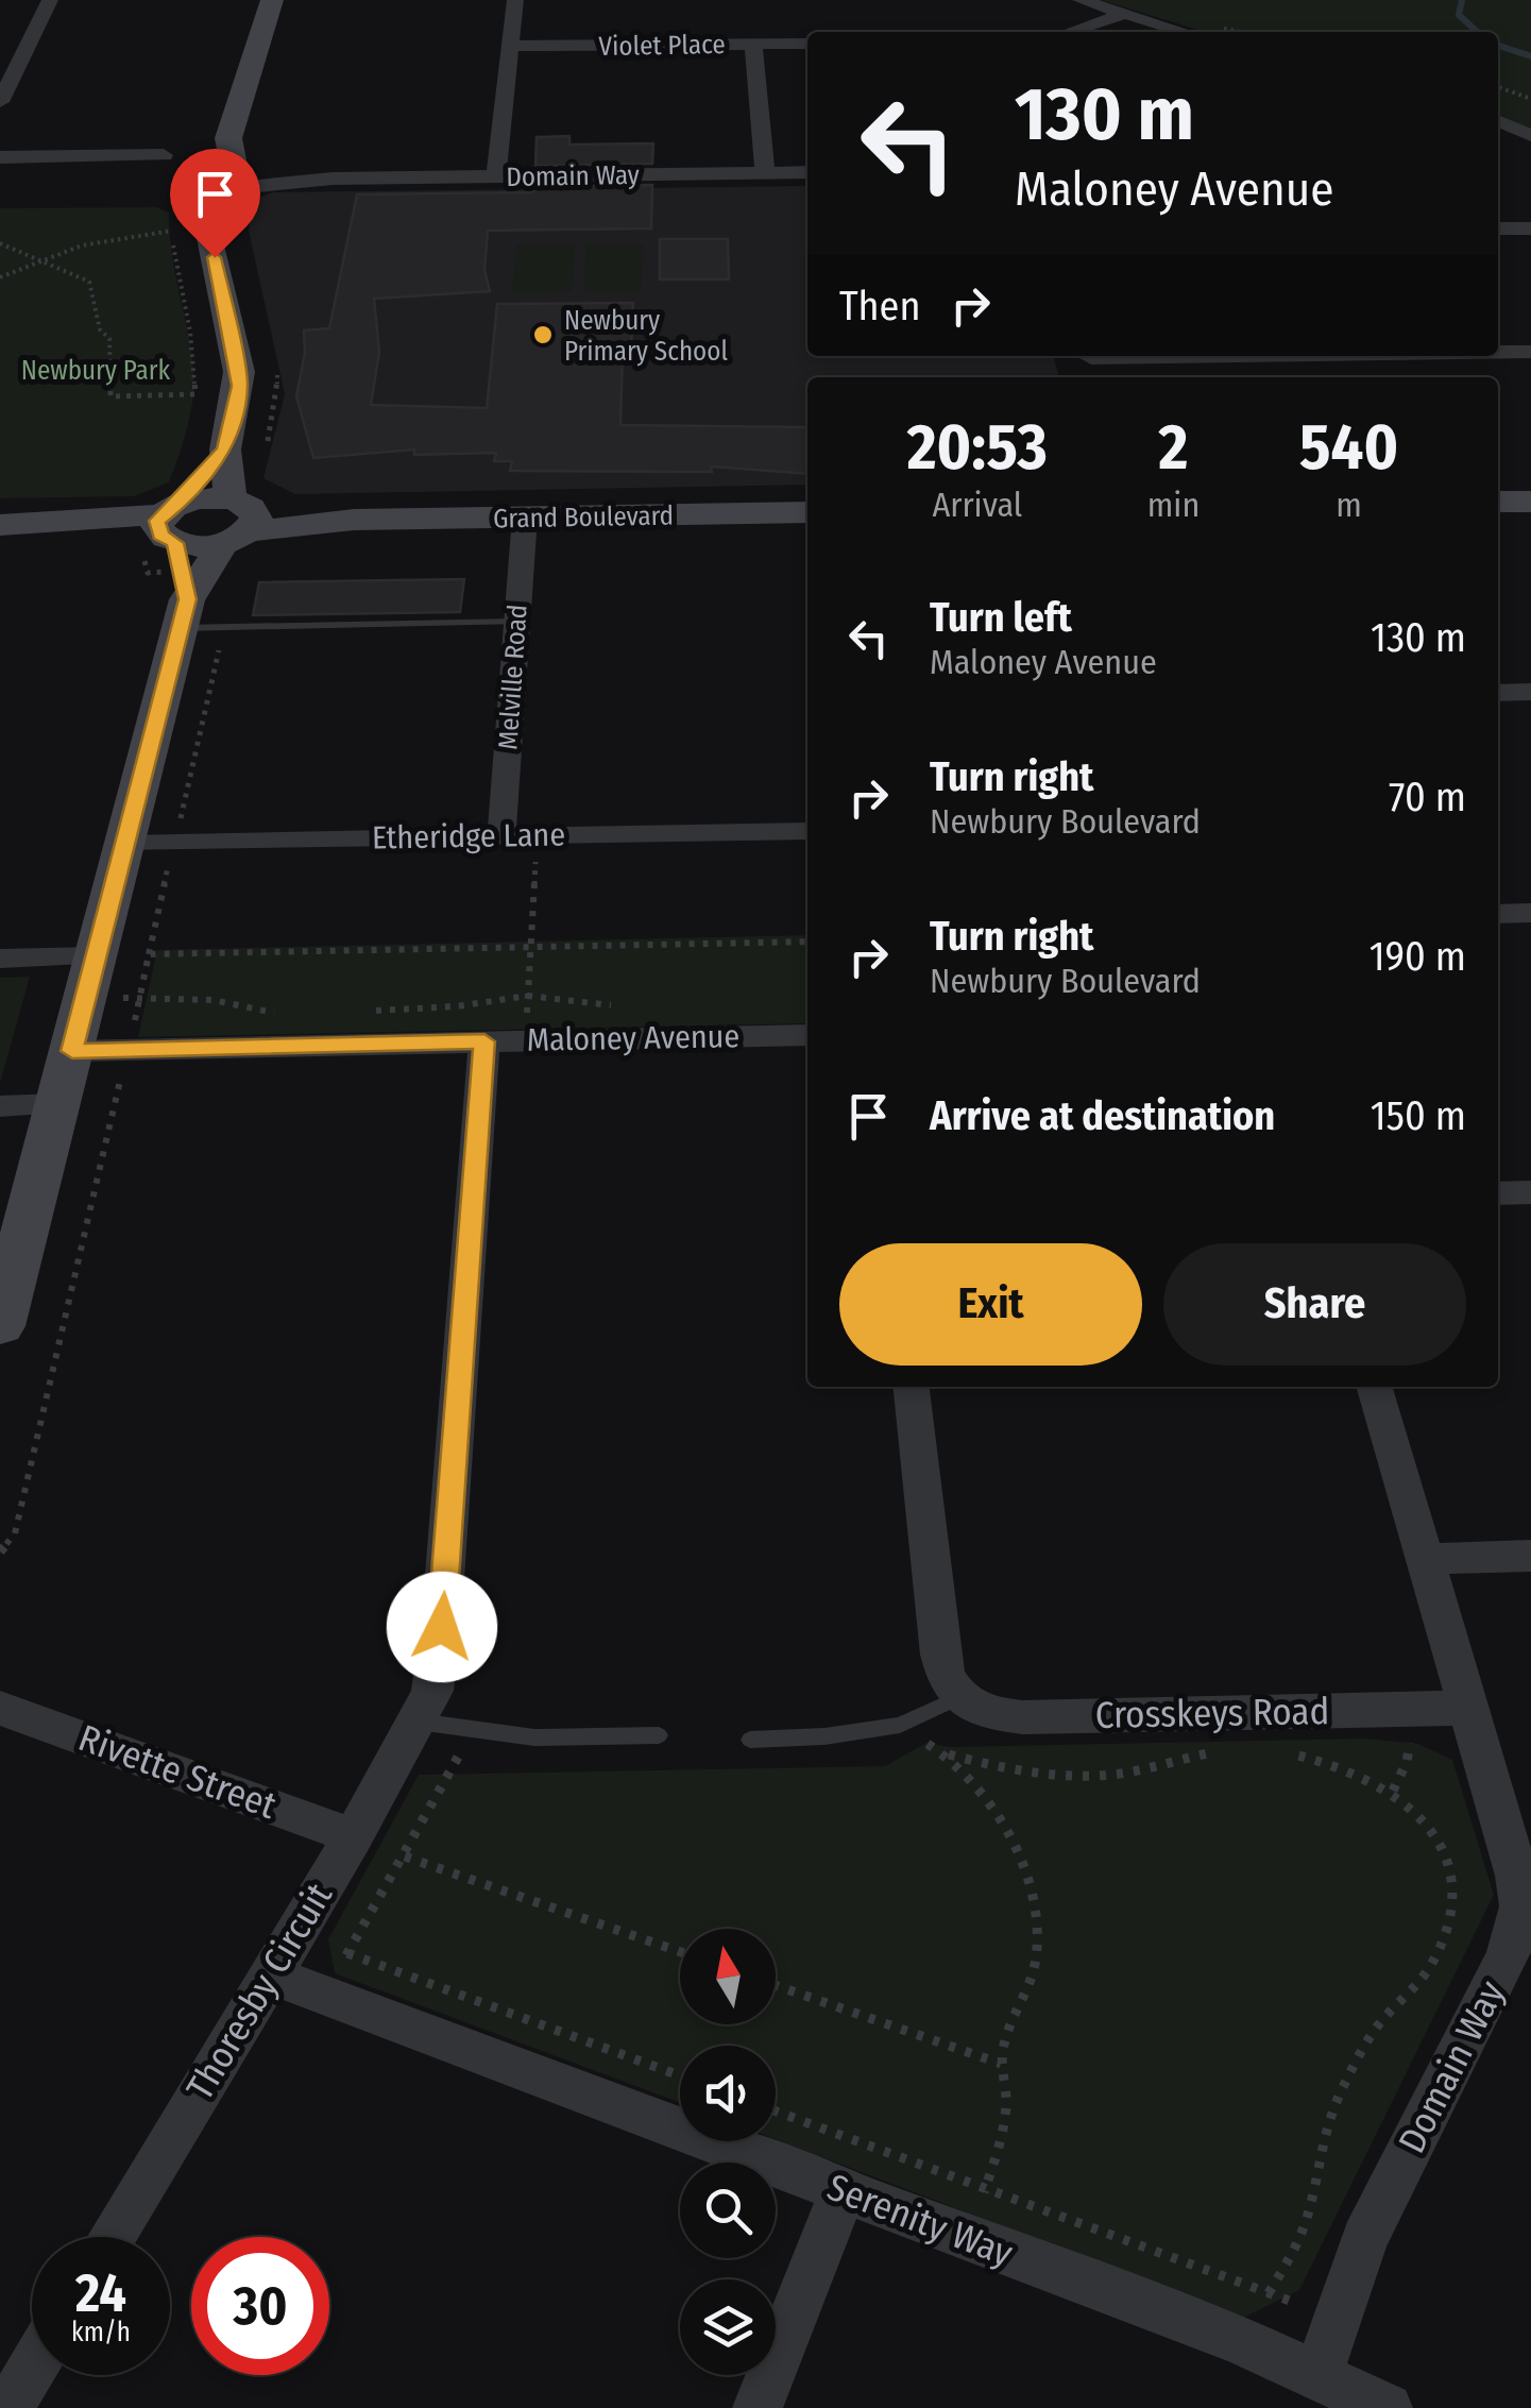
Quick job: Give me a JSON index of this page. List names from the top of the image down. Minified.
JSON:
{"streets":{"street":["Violet Place","Domain Way","Grand Boulevard","Melville Road","Etheridge Lane","Maloney Avenue","Crosskeys Road","Rivette Street","Thoresby Circuit","Serenity Way"]},"crossings":[["Domain Way","Crosskeys Road"],["Domain Way","Serenity Way"],["Grand Boulevard","Melville Road"],["Melville Road","Etheridge Lane"],["Maloney Avenue","Thoresby Circuit"],["Rivette Street","Thoresby Circuit"],["Thoresby Circuit","Serenity Way"]],"parks":["Newbury Park"],"places":["Newbury Primary School"],"north":"top","page":{"turn":["130 m","Maloney Avenue"],"then":"Then","eta":["20:53","Arrival","2","min","540","m"],"list":[{"name":"Turn left","note":"Maloney Avenue","value":"130 m"},{"name":"Turn right","note":"Newbury Boulevard","value":"70 m"},{"name":"Turn right","note":"Newbury Boulevard","value":"190 m"},{"name":"Arrive at destination","value":"150 m"}],"buttons":["Exit","Share"],"speed":"24 km/h","limit":"30"}}
